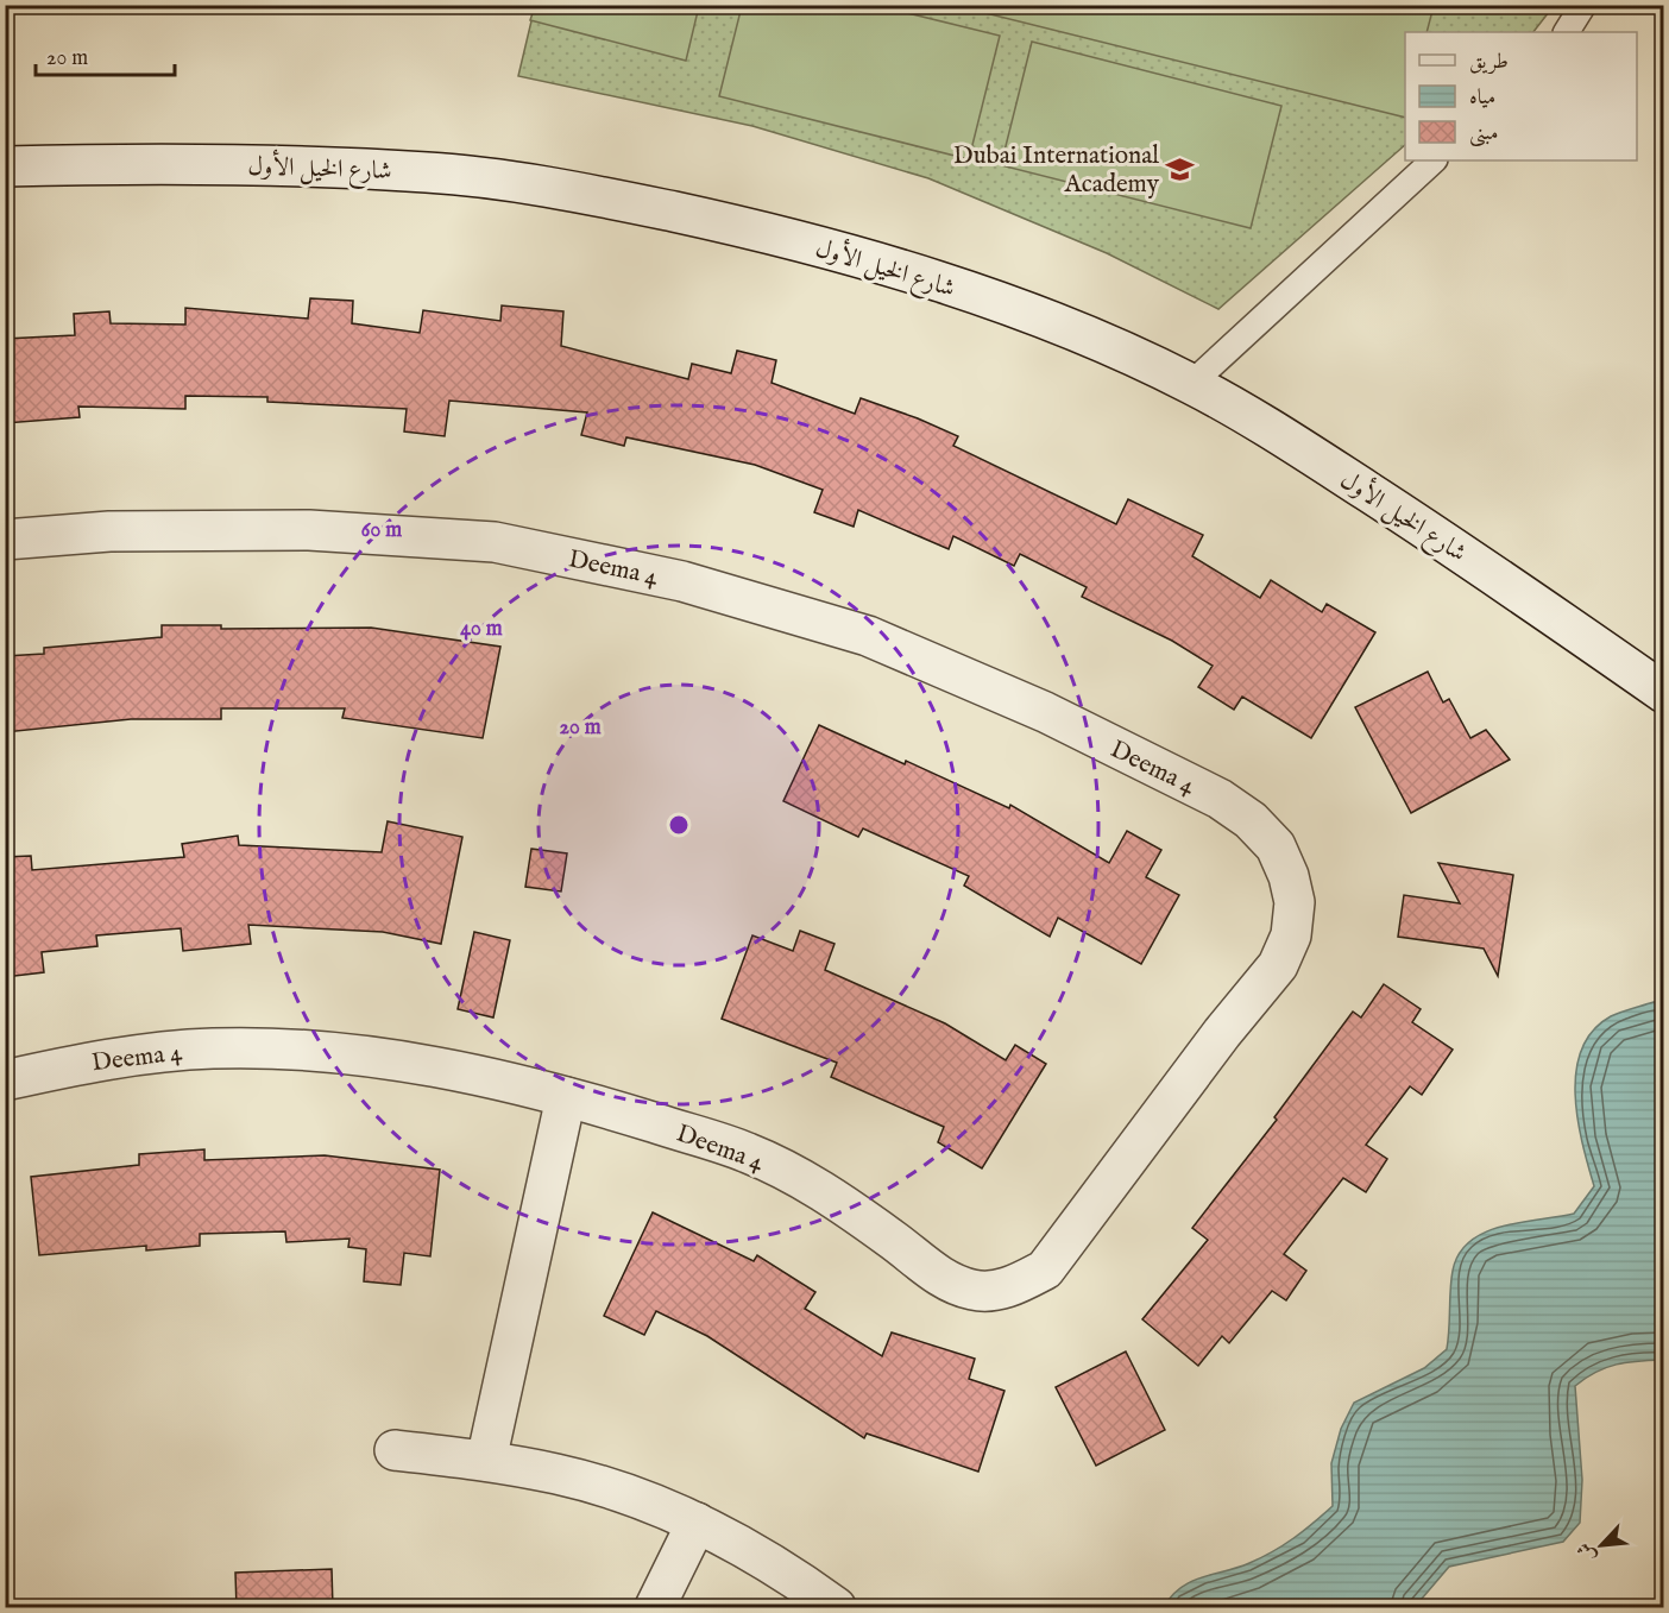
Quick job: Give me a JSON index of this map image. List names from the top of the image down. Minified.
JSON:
{"streets":{"street":["شارع الخيل الأول","Deema 4"]},"places":{"school or university":["Dubai International Academy"]},"legend":["طريق","مياه","مبنى"],"scale_bar":"20 m","north":"bottom left","rings":["60 m","40 m","20 m"]}
